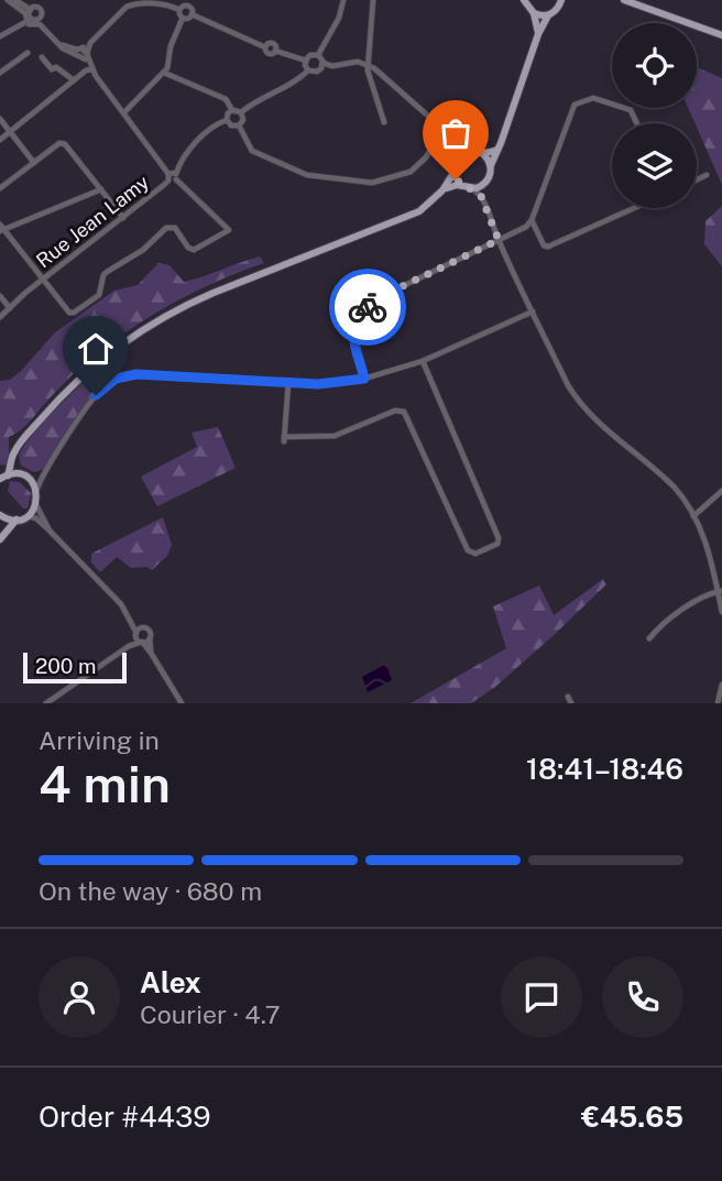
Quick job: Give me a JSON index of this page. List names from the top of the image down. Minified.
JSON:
{"streets":{"street":["Rue Jean Lamy"]},"scale_bar":"200 m","page":{"scale":"200 m","heading":["4 min","Arriving in","18:41–18:46"],"panel":["Alex","Courier · 4.7","Order #4439","€45.65"],"bar":"On the way · 680 m"}}
